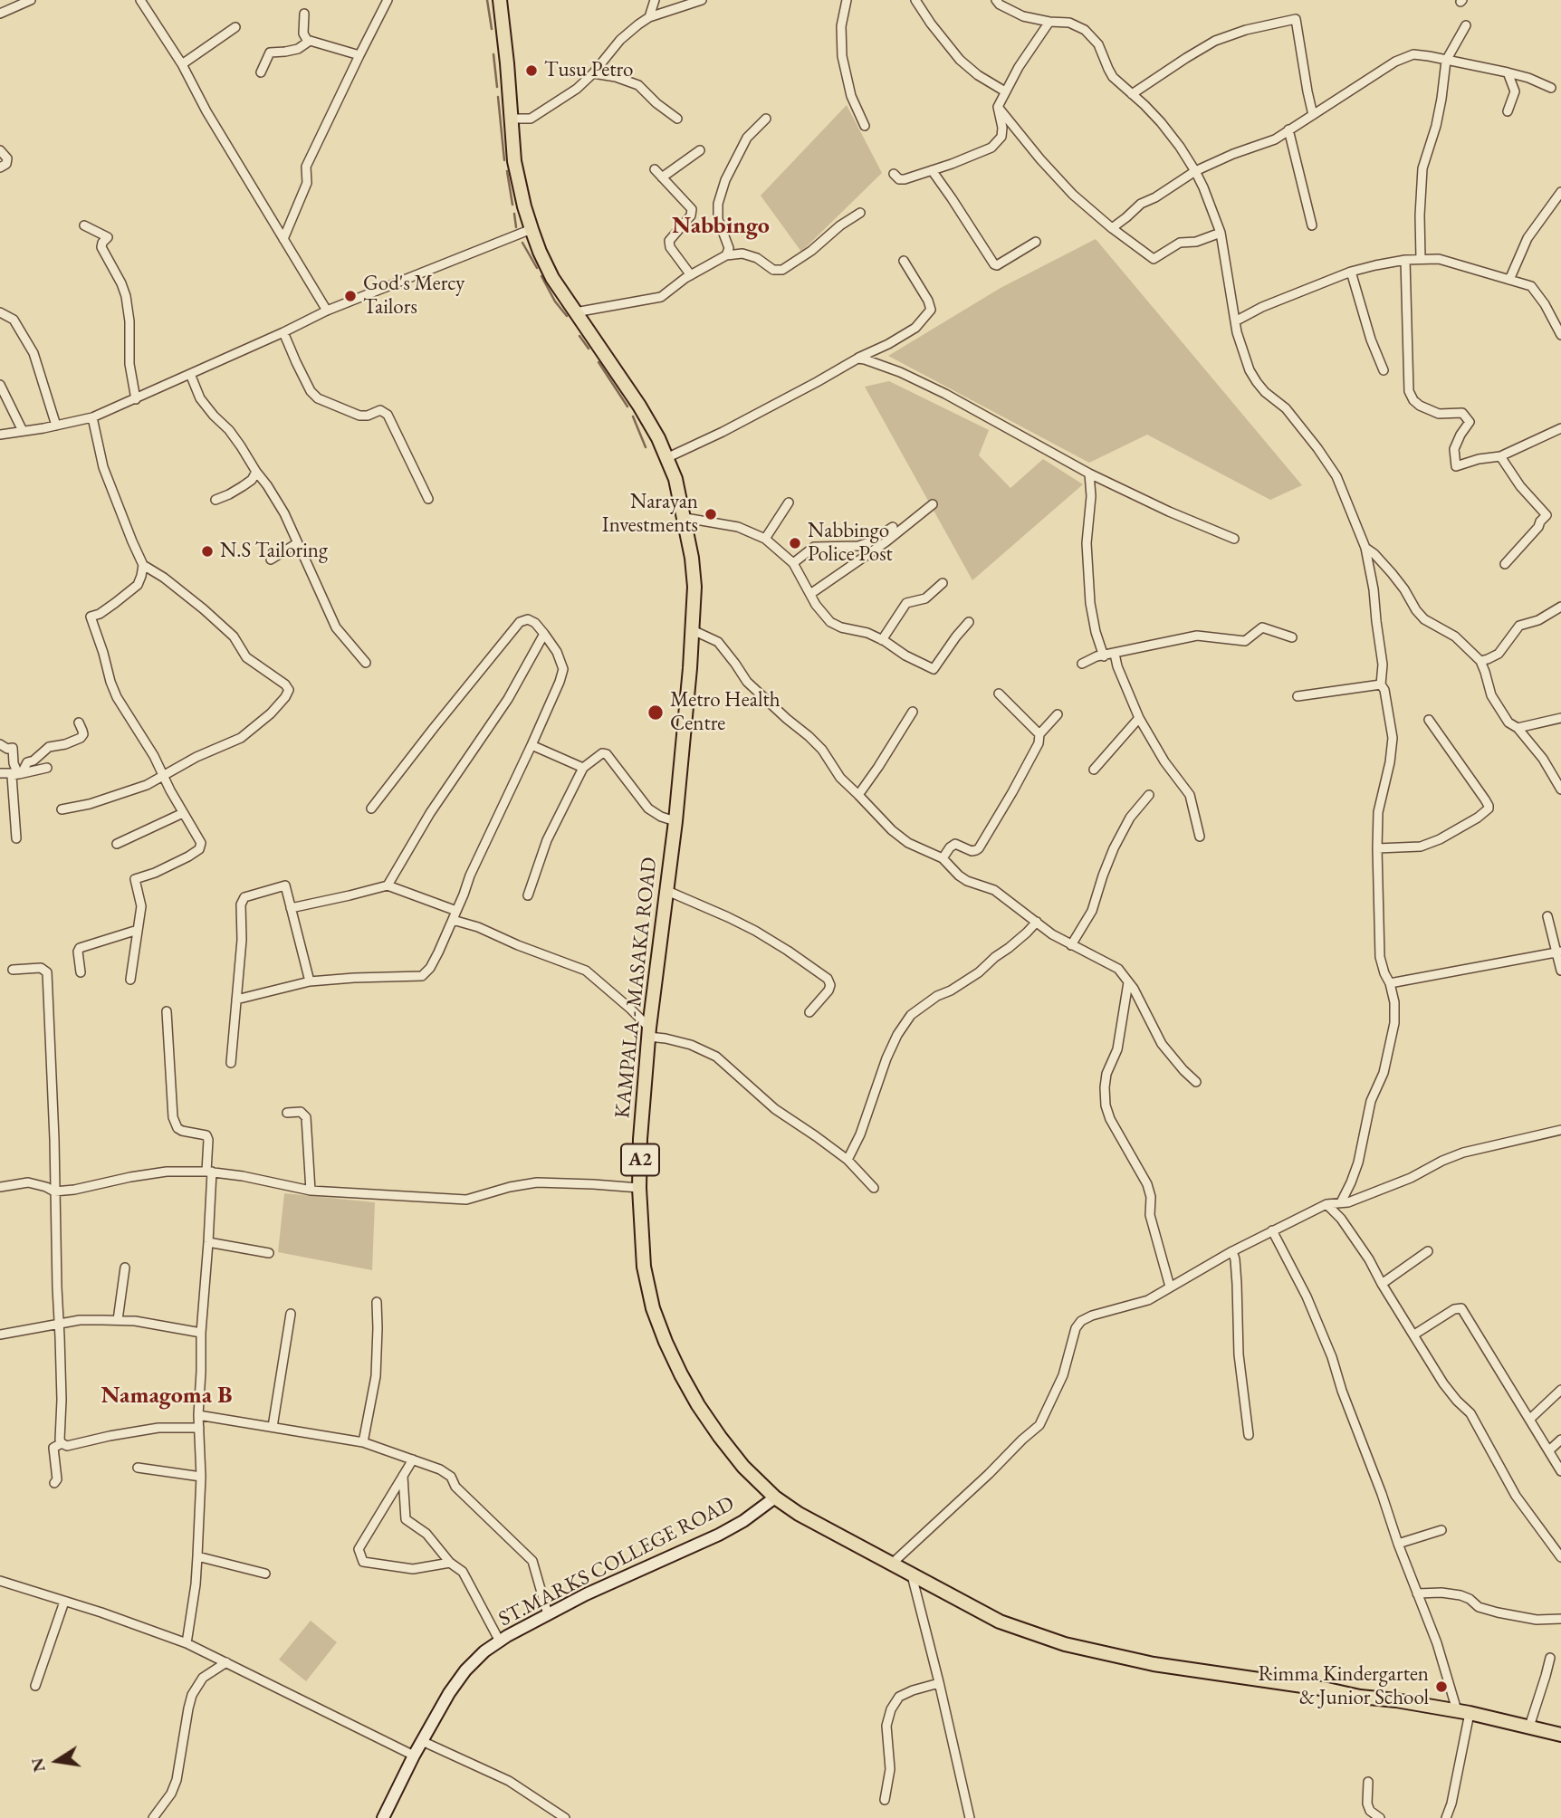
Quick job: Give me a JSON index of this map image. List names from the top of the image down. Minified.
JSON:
{"streets":{"main road":["KAMPALA - MASAKA ROAD","A2","ST.MARKS COLLEGE ROAD"]},"crossings":[["KAMPALA - MASAKA ROAD","ST.MARKS COLLEGE ROAD"]],"districts":["Nabbingo","Namagoma B"],"places":["Tusu Petro","God's Mercy Tailors","Narayan Investments","Nabbingo Police Post","N.S Tailoring","Metro Health Centre","Rimma Kindergarten & Junior School"],"north":"left"}
